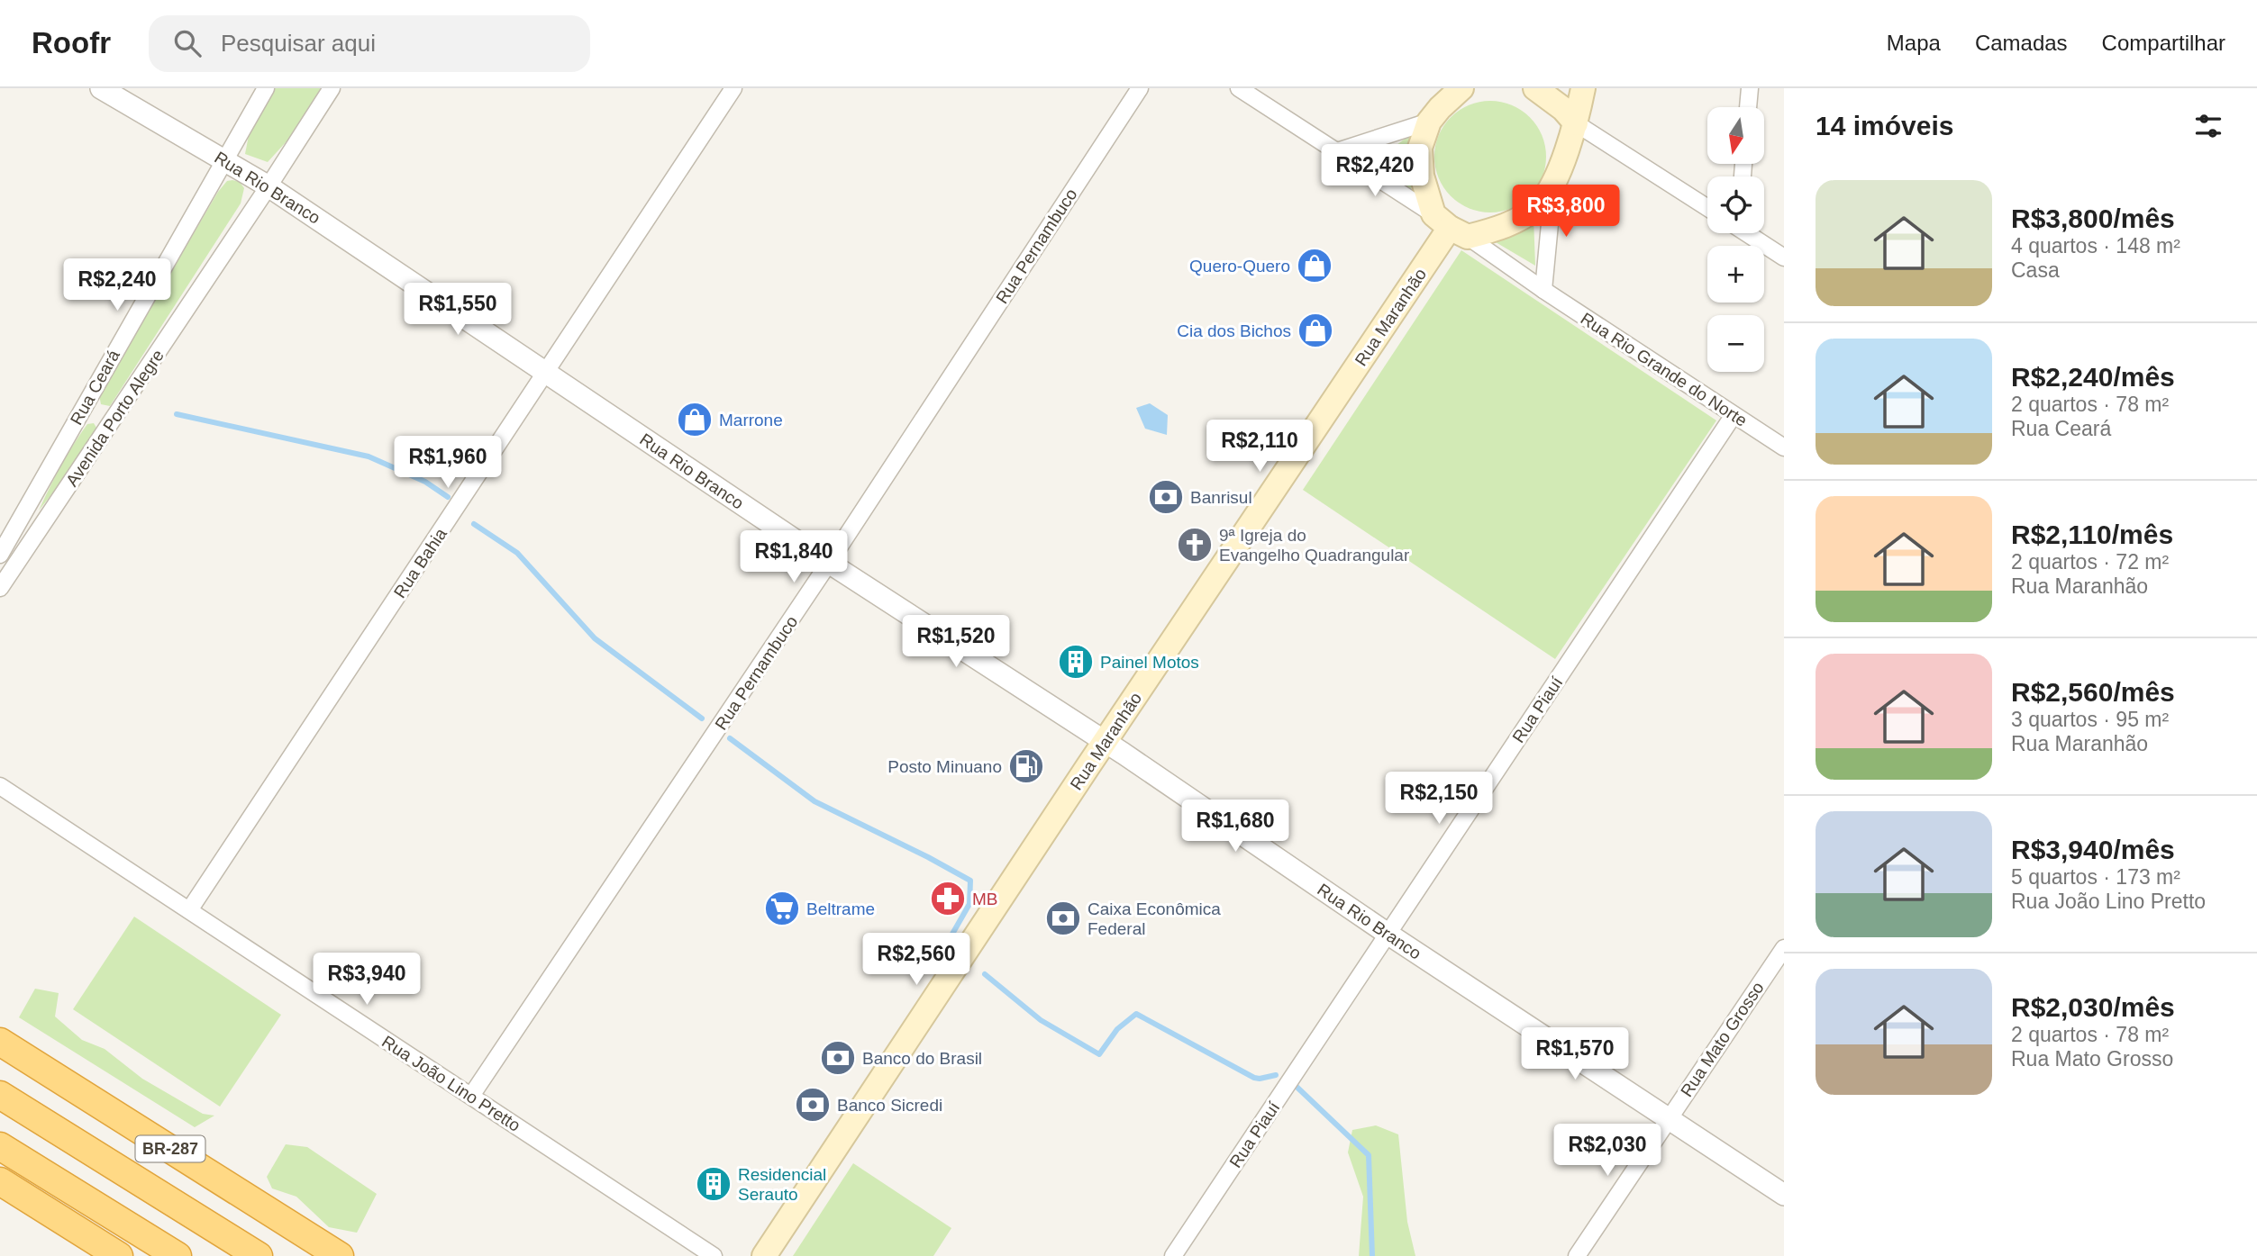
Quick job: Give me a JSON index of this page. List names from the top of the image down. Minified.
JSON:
{"streets":{"highway":["BR-287"],"main road":["Rua Maranhão"],"street":["Rua Rio Branco","Rua Pernambuco","Rua Rio Grande do Norte","Rua Ceará","Avenida Porto Alegre","Rua Bahia","Rua Piauí","Rua Mato Grosso","Rua João Lino Pretto"]},"crossings":[["Rua Rio Branco","Rua Pernambuco"],["Rua Rio Branco","Rua Maranhão"],["Rua Rio Branco","Rua Ceará"],["Rua Rio Branco","Avenida Porto Alegre"],["Rua Rio Branco","Rua Bahia"],["Rua Rio Branco","Rua Piauí"],["Rua Rio Branco","Rua Mato Grosso"],["Rua Pernambuco","Rua João Lino Pretto"],["Rua Maranhão","Rua Rio Grande do Norte"],["Rua Rio Grande do Norte","Rua Piauí"],["Rua Bahia","Rua João Lino Pretto"]],"places":{"shop":["Quero-Quero","Cia dos Bichos","Marrone"],"bank":["Banrisul","Caixa Econômica Federal","Banco do Brasil","Banco Sicredi"],"church":["9ª Igreja do Evangelho Quadrangular"],"building":["Painel Motos","Residencial Serauto"],"fuel station":["Posto Minuano"],"pharmacy":["MB"],"supermarket":["Beltrame"]},"north":"bottom","page":{"header":"Roofr","search":"Pesquisar aqui","nav":["Mapa","Camadas","Compartilhar"],"heading":"14 imóveis","map_buttons":["+","−"],"price":["R$2,420","R$3,800","R$2,240","R$1,550","R$2,110","R$1,960","R$1,840","R$1,520","R$2,150","R$1,680","R$2,560","R$3,940","R$1,570","R$2,030"],"list":[{"name":"R$3,800/mês","note":"4 quartos · 148 m² · Casa"},{"name":"R$2,240/mês","note":"2 quartos · 78 m² · Rua Ceará"},{"name":"R$2,110/mês","note":"2 quartos · 72 m² · Rua Maranhão"},{"name":"R$2,560/mês","note":"3 quartos · 95 m² · Rua Maranhão"},{"name":"R$3,940/mês","note":"5 quartos · 173 m² · Rua João Lino Pretto"},{"name":"R$2,030/mês","note":"2 quartos · 78 m² · Rua Mato Grosso"}]}}
